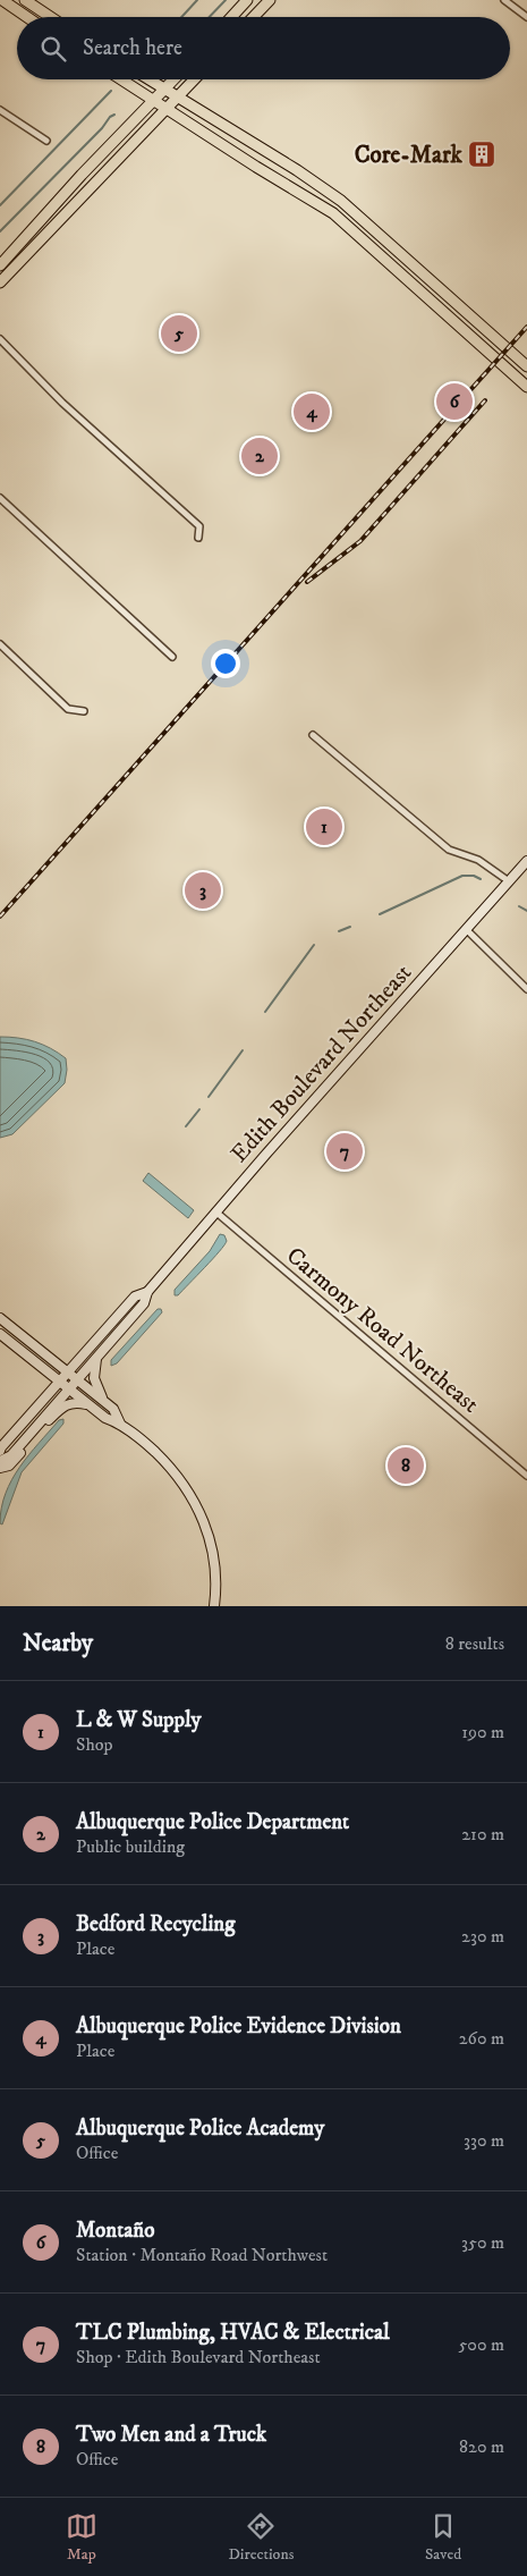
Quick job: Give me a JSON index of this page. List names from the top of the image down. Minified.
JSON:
{"streets":{"street":["Edith Boulevard Northeast","Carmony Road Northeast"]},"crossings":[["Edith Boulevard Northeast","Carmony Road Northeast"]],"places":{"building":["Core-Mark"]},"page":{"search":"Search here","pins":["5","6","4","2","1","3","7","8"],"heading":["Nearby","8 results"],"list":[{"mark":"1","name":"L & W Supply","note":"Shop","value":"190 m"},{"mark":"2","name":"Albuquerque Police Department","note":"Public building","value":"210 m"},{"mark":"3","name":"Bedford Recycling","note":"Place","value":"230 m"},{"mark":"4","name":"Albuquerque Police Evidence Division","note":"Place","value":"260 m"},{"mark":"5","name":"Albuquerque Police Academy","note":"Office","value":"330 m"},{"mark":"6","name":"Montaño","note":"Station · Montaño Road Northwest","value":"350 m"},{"mark":"7","name":"TLC Plumbing, HVAC & Electrical","note":"Shop · Edith Boulevard Northeast","value":"500 m"},{"mark":"8","name":"Two Men and a Truck","note":"Office","value":"820 m"}],"nav":["Map","Directions","Saved"]}}
